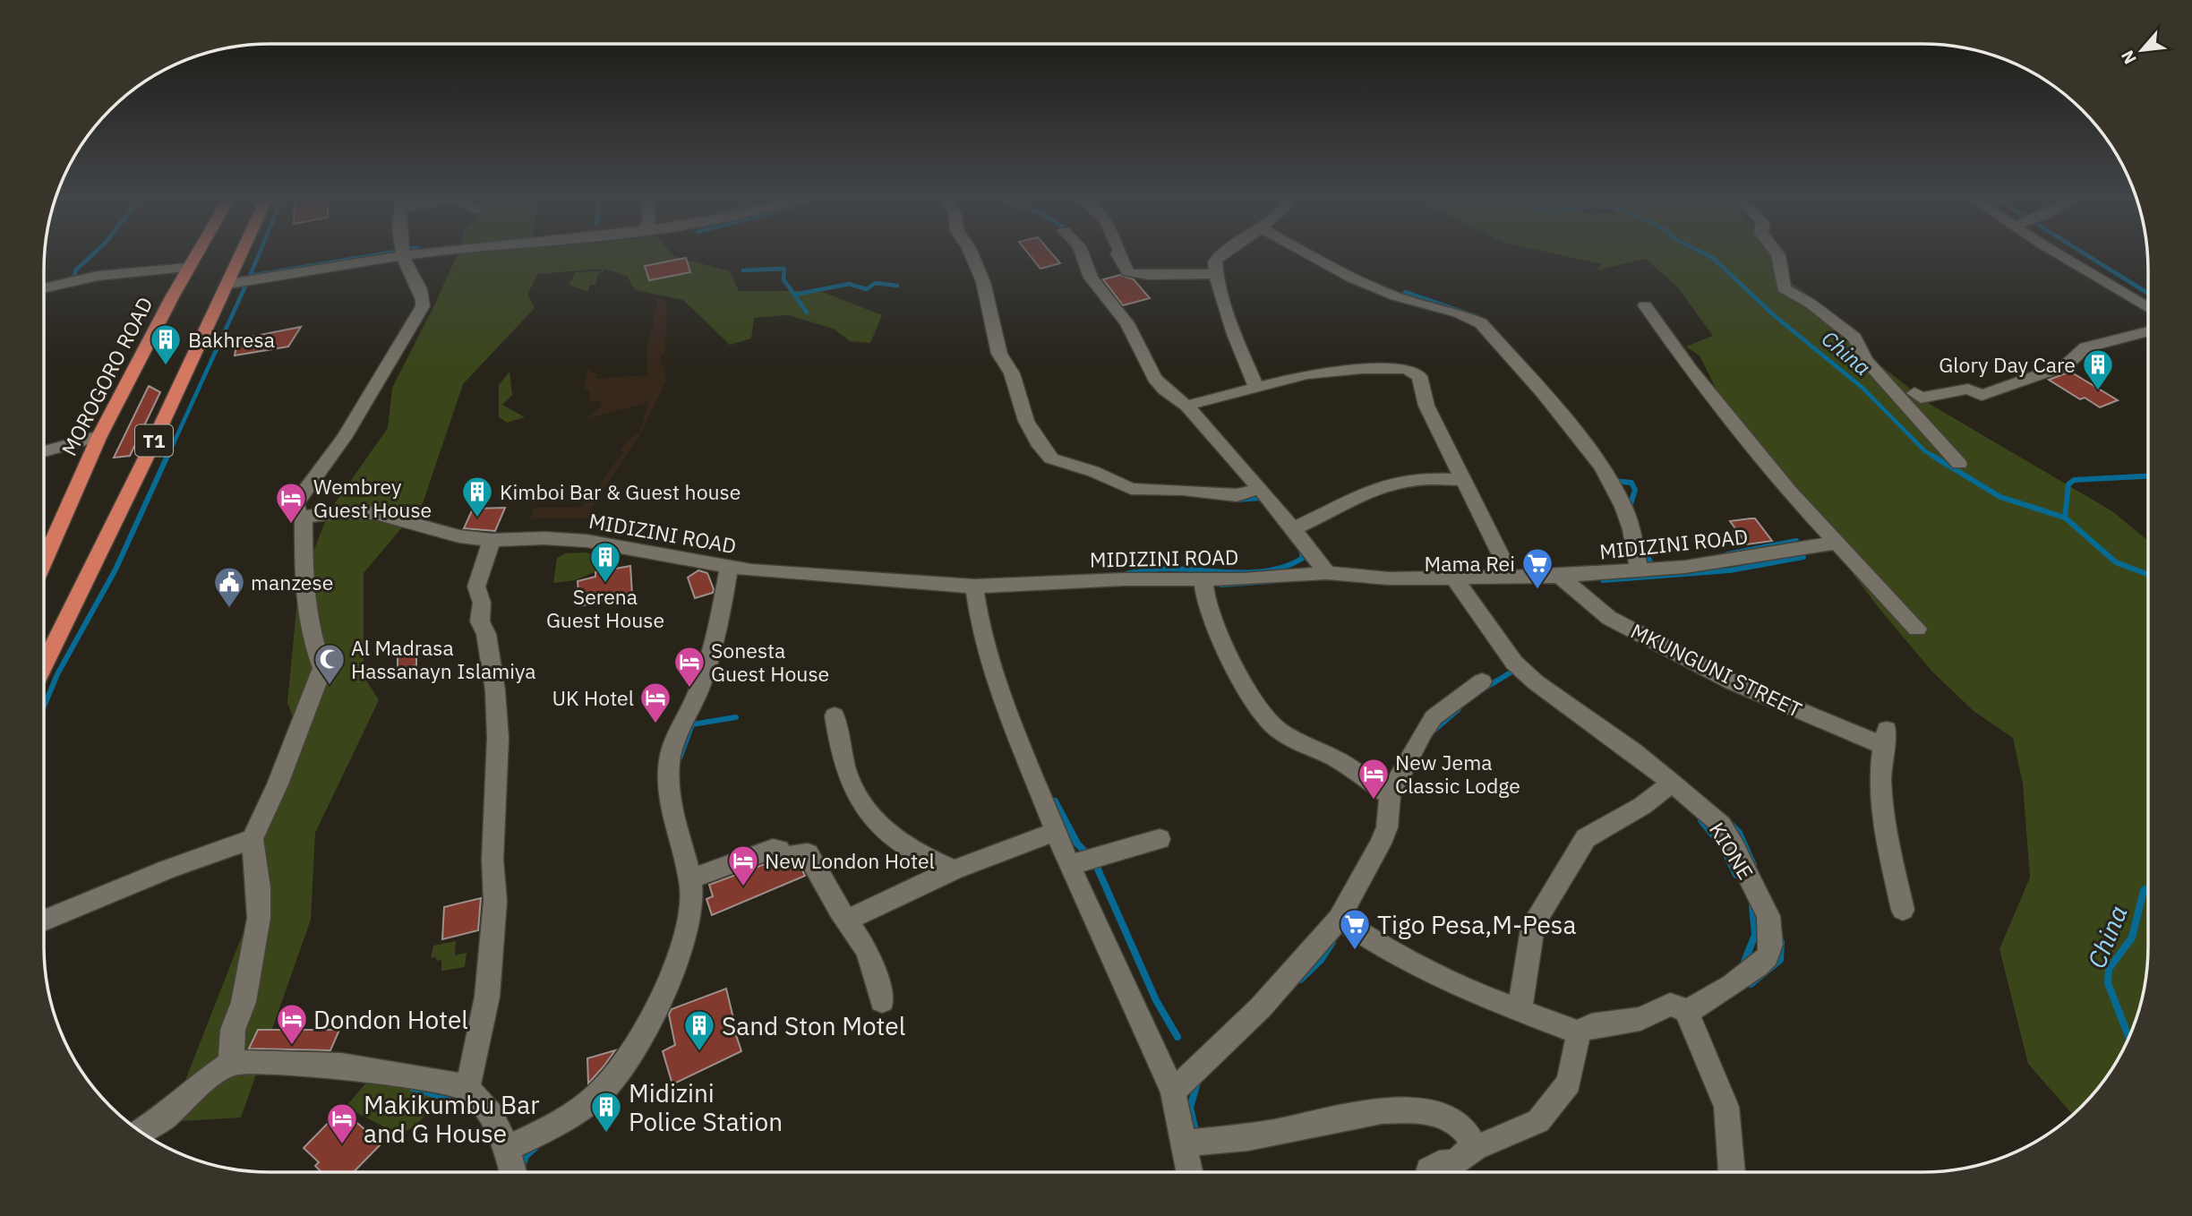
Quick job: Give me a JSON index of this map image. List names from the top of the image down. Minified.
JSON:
{"streets":{"highway":["MOROGORO ROAD","T1"],"street":["MIDIZINI ROAD","MKUNGUNI STREET","KIONE"]},"crossings":[["MIDIZINI ROAD","MKUNGUNI STREET"],["MIDIZINI ROAD","KIONE"]],"water":["China"],"places":{"building":["Bakhresa","Glory Day Care","Kimboi Bar & Guest house","Serena Guest House","Sand Ston Motel","Midizini Police Station"],"hotel":["Wembrey Guest House","Sonesta Guest House","UK Hotel","New Jema Classic Lodge","New London Hotel","Dondon Hotel","Makikumbu Bar and G House"],"supermarket":["Mama Rei","Tigo Pesa,M-Pesa"],"public building":["manzese"],"mosque":["Al Madrasa Hassanayn Islamiya"]},"north":"bottom left"}
